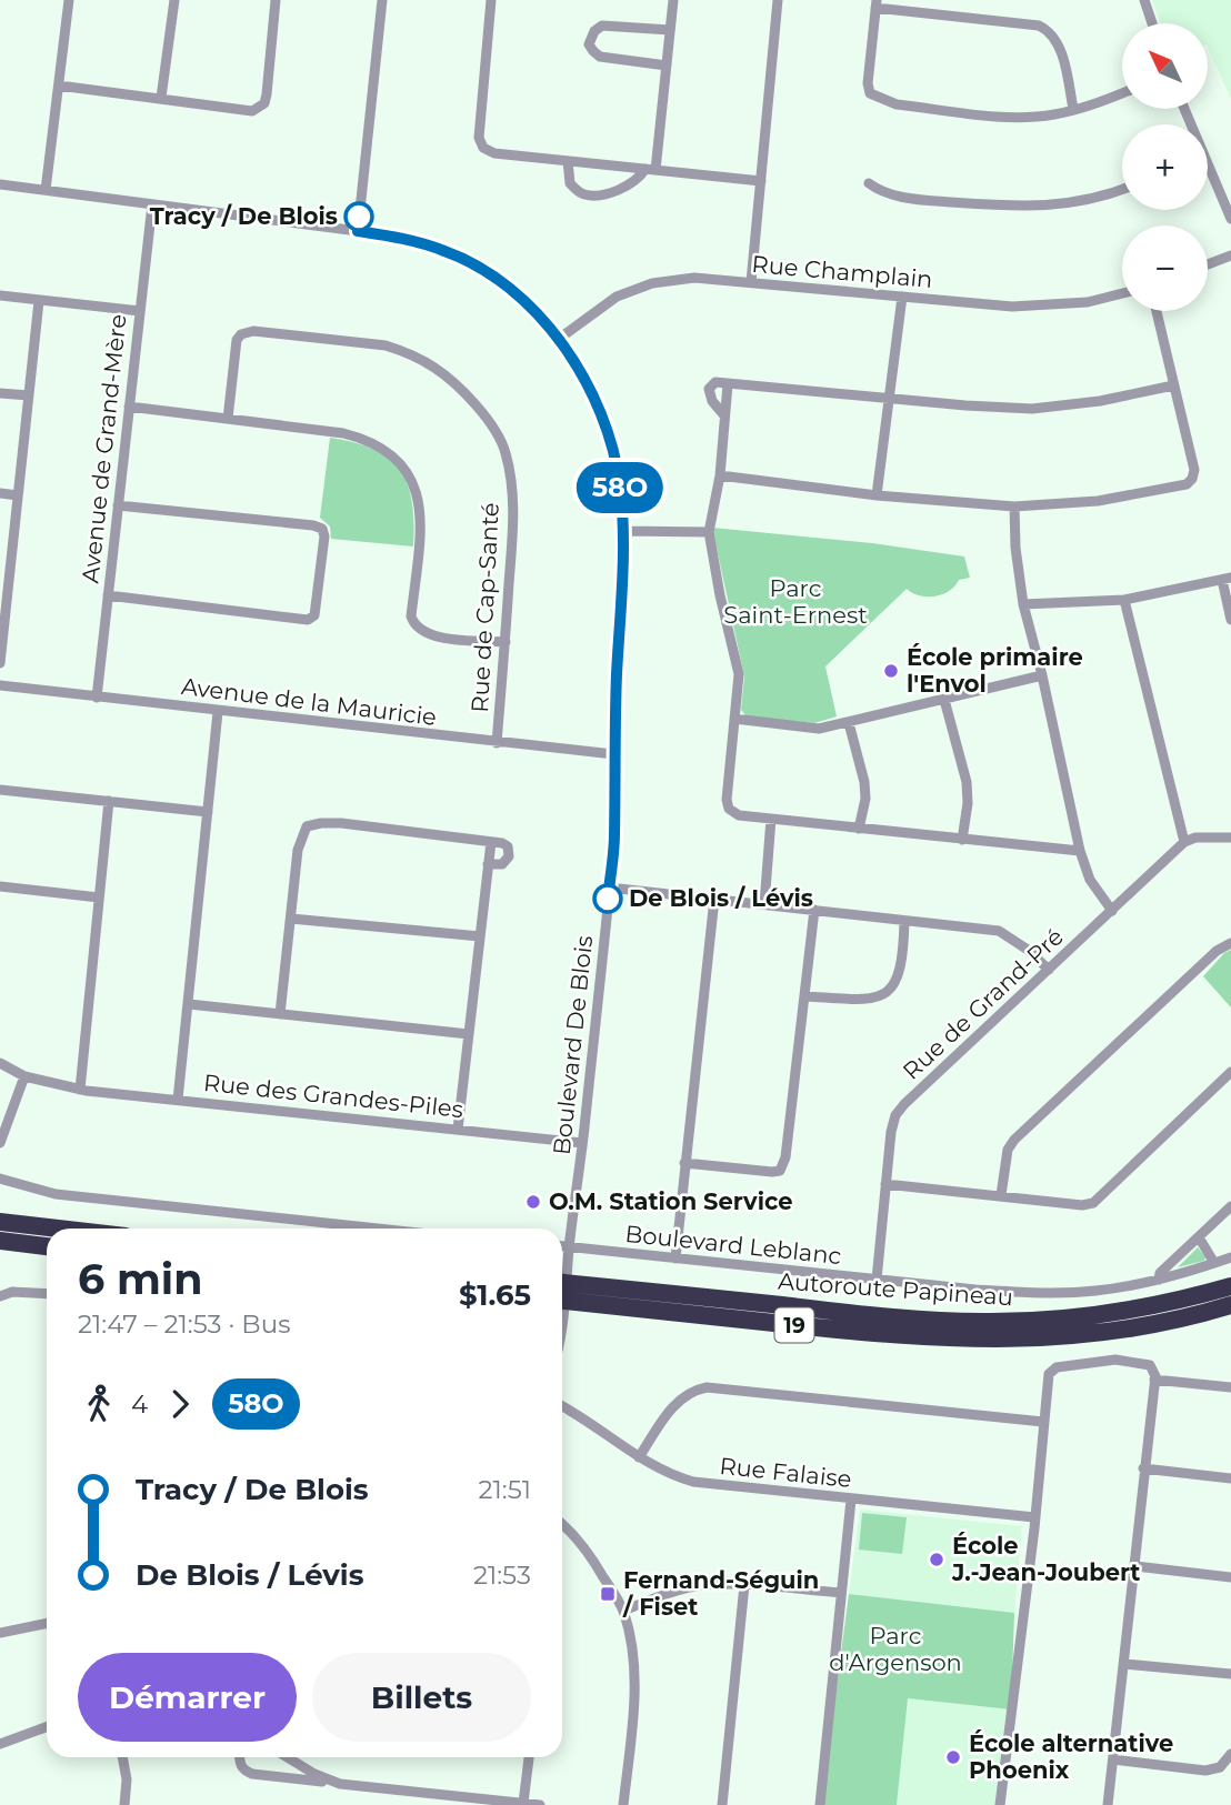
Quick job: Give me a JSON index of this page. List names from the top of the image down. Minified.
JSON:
{"streets":{"highway":["Autoroute Papineau","19"],"street":["Rue Champlain","Avenue de Grand-Mère","Rue de Cap-Santé","Avenue de la Mauricie","Rue de Grand-Pré","Boulevard De Blois","Rue des Grandes-Piles","Boulevard Leblanc","Rue Falaise"]},"crossings":[["Rue Champlain","Boulevard De Blois"],["Avenue de Grand-Mère","Avenue de la Mauricie"],["Avenue de Grand-Mère","Boulevard De Blois"],["Rue de Cap-Santé","Avenue de la Mauricie"],["Avenue de la Mauricie","Boulevard De Blois"],["Rue de Grand-Pré","Boulevard Leblanc"],["Boulevard De Blois","Rue des Grandes-Piles"],["Boulevard De Blois","Boulevard Leblanc"]],"parks":["Parc Saint-Ernest","Parc d'Argenson"],"places":{"other":["Tracy / De Blois","École primaire l'Envol","De Blois / Lévis","O.M. Station Service","École J.-Jean-Joubert","École alternative Phoenix"],"transit":["Fernand-Séguin / Fiset"]},"lines":["bus line 58O"],"north":"top left","page":{"on_map":"58O","map_buttons":["+","−"],"heading":["6 min","21:47 – 21:53 · Bus","$1.65"],"legs":["4","58O"],"list":[{"name":"Tracy / De Blois","value":"21:51"},{"name":"De Blois / Lévis","value":"21:53"}],"buttons":["Démarrer","Billets"]}}
